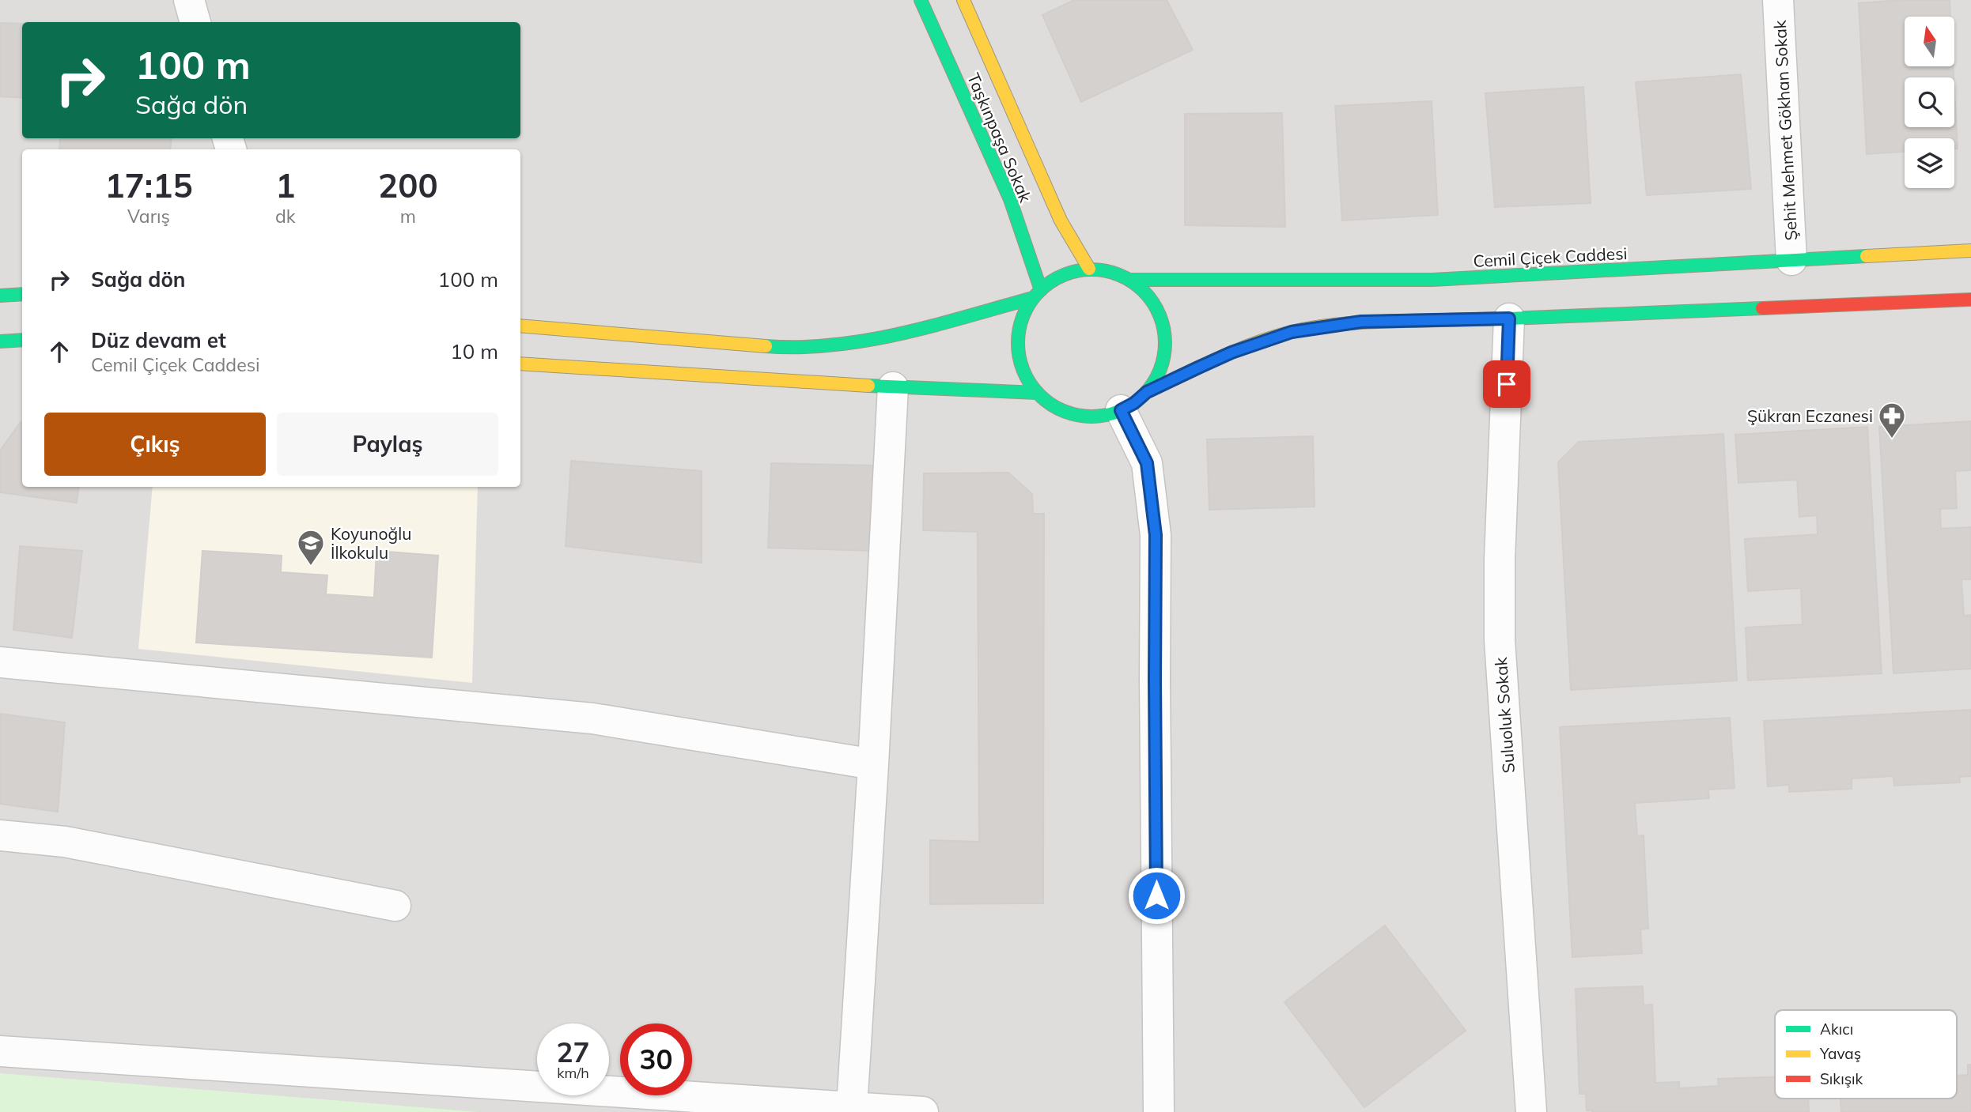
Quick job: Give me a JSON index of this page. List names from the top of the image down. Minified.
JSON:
{"streets":{"street":["Şehit Mehmet Gökhan Sokak","Taşkınpaşa Sokak","Cemil Çiçek Caddesi","Suluoluk Sokak"]},"crossings":[["Şehit Mehmet Gökhan Sokak","Cemil Çiçek Caddesi"],["Taşkınpaşa Sokak","Cemil Çiçek Caddesi"]],"places":{"pharmacy":["Şükran Eczanesi"],"school or university":["Koyunoğlu İlkokulu"]},"legend":["Akıcı","Yavaş","Sıkışık"],"north":"top","page":{"turn":["100 m","Sağa dön"],"eta":["17:15","Varış","1","dk","200","m"],"list":[{"name":"Sağa dön","value":"100 m"},{"name":"Düz devam et","note":"Cemil Çiçek Caddesi","value":"10 m"}],"buttons":["Çıkış","Paylaş"],"speed":"27 km/h","limit":"30"}}
